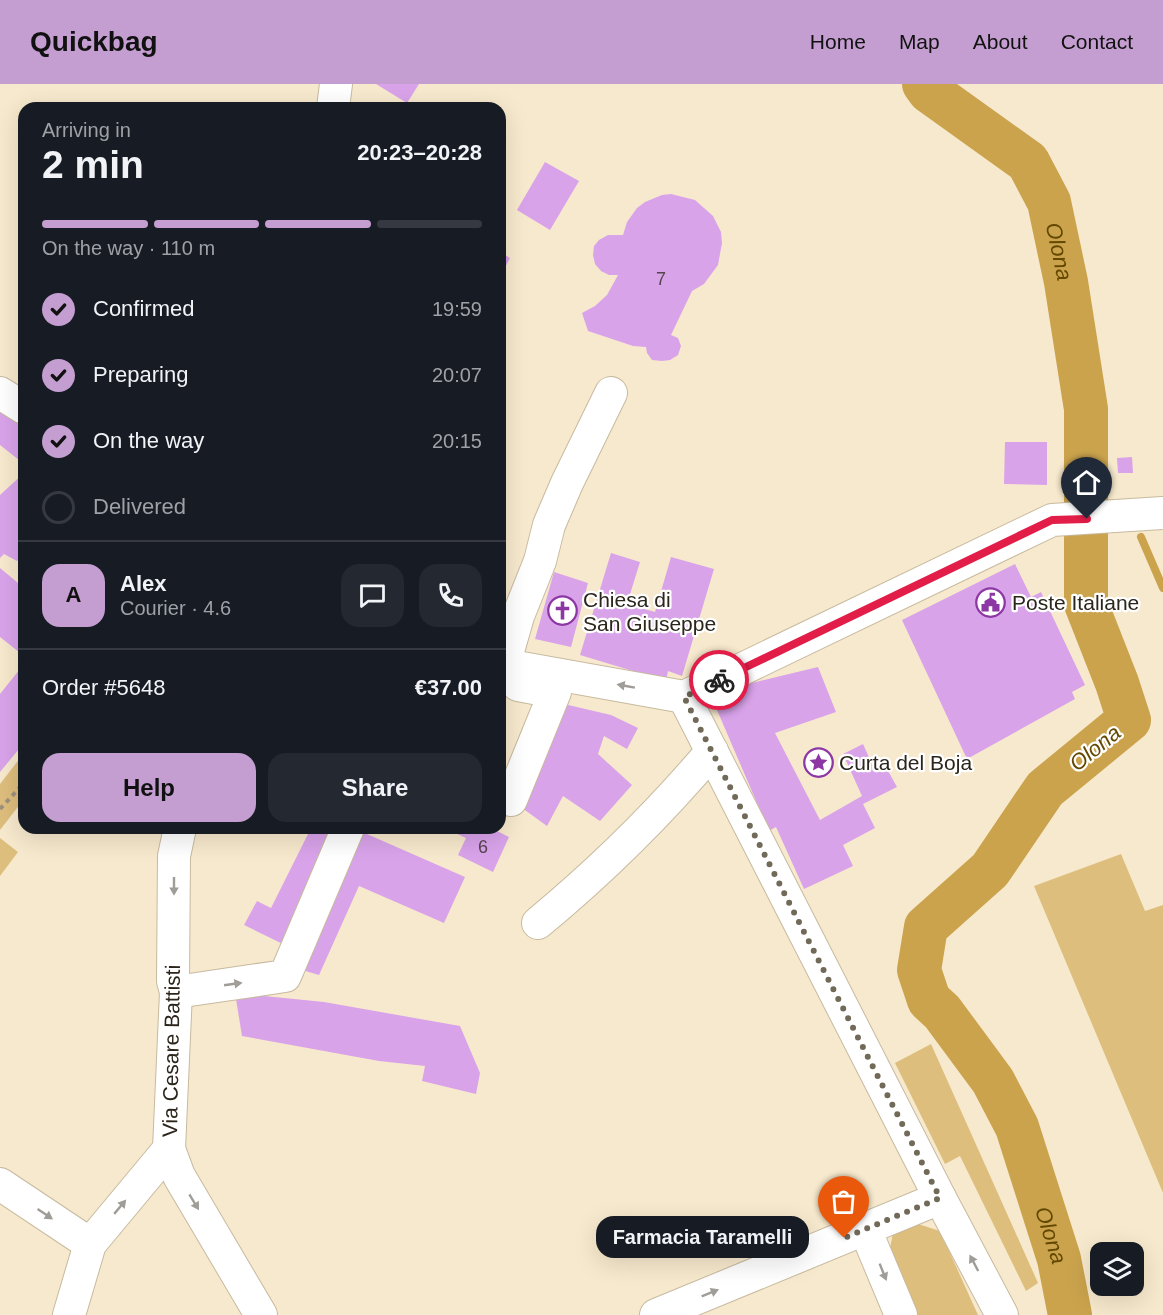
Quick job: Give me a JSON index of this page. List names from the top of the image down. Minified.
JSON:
{"streets":{"street":["Via Cesare Battisti"]},"water":["Olona"],"places":{"public building":["Poste Italiane"],"church":["Chiesa di San Giuseppe"],"place":["Curta del Boja"],"other":["Farmacia Taramelli"]},"house_numbers":["7","6"],"page":{"header":"Quickbag","nav":["Home","Map","About","Contact"],"heading":["2 min","Arriving in","20:23–20:28"],"panel":["Alex","Courier · 4.6","Order #5648","€37.00"],"bar":"On the way · 110 m","list":[["Confirmed","19:59"],["Preparing","20:07"],["On the way","20:15"],"Delivered"],"round":"A","buttons":["Help","Share"],"bubble":"Farmacia Taramelli"}}
